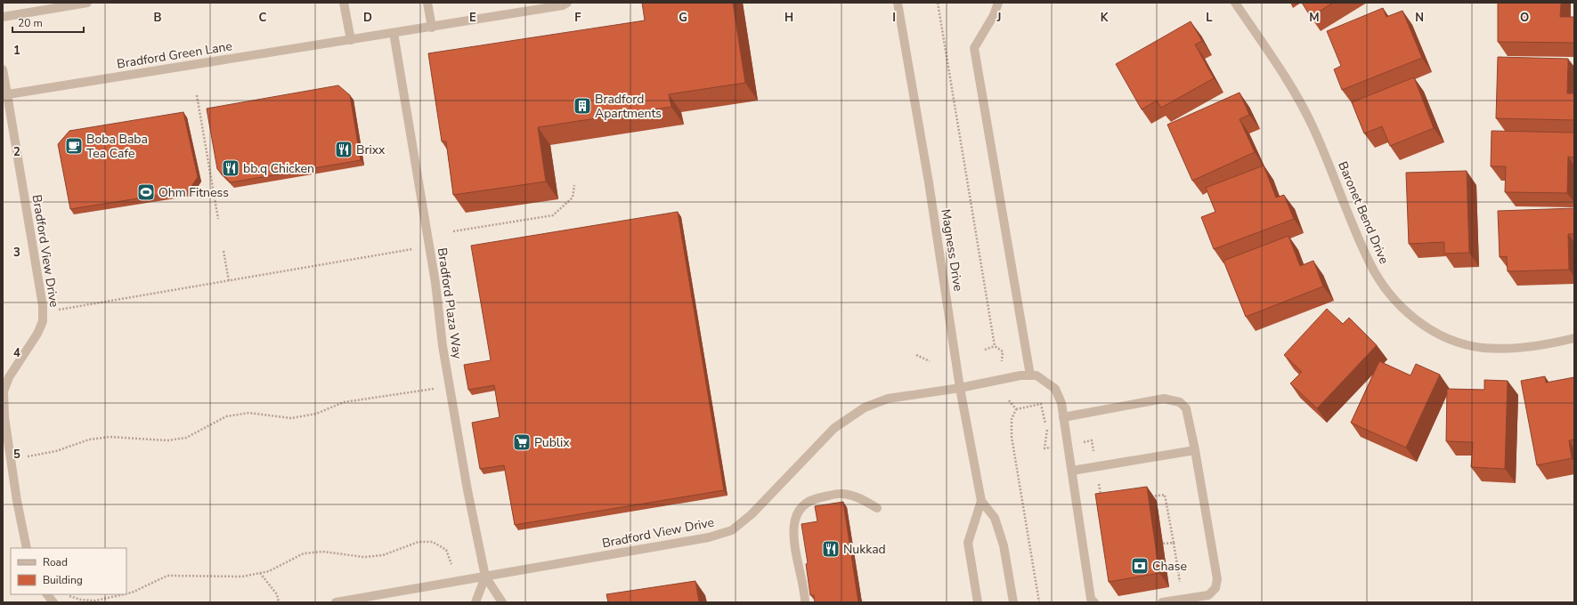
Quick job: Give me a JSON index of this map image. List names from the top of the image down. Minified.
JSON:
{"streets":{"street":["Bradford Green Lane","Baronet Bend Drive","Magness Drive","Bradford View Drive","Bradford Plaza Way"]},"crossings":[["Bradford Green Lane","Bradford View Drive"],["Bradford Green Lane","Bradford Plaza Way"],["Magness Drive","Bradford View Drive"],["Bradford View Drive","Bradford Plaza Way"]],"places":{"building":["Bradford Apartments"],"cafe":["Boba Baba Tea Cafe"],"restaurant":["Brixx","bb.q Chicken","Nukkad"],"sports":["Ohm Fitness"],"supermarket":["Publix"],"bank":["Chase"]},"legend":["Road","Building"],"scale_bar":"20 m","grid":{"columns":["B","C","D","E","F","G","H","I","J","K","L","M","N","O"],"rows":["1","2","3","4","5"]}}
